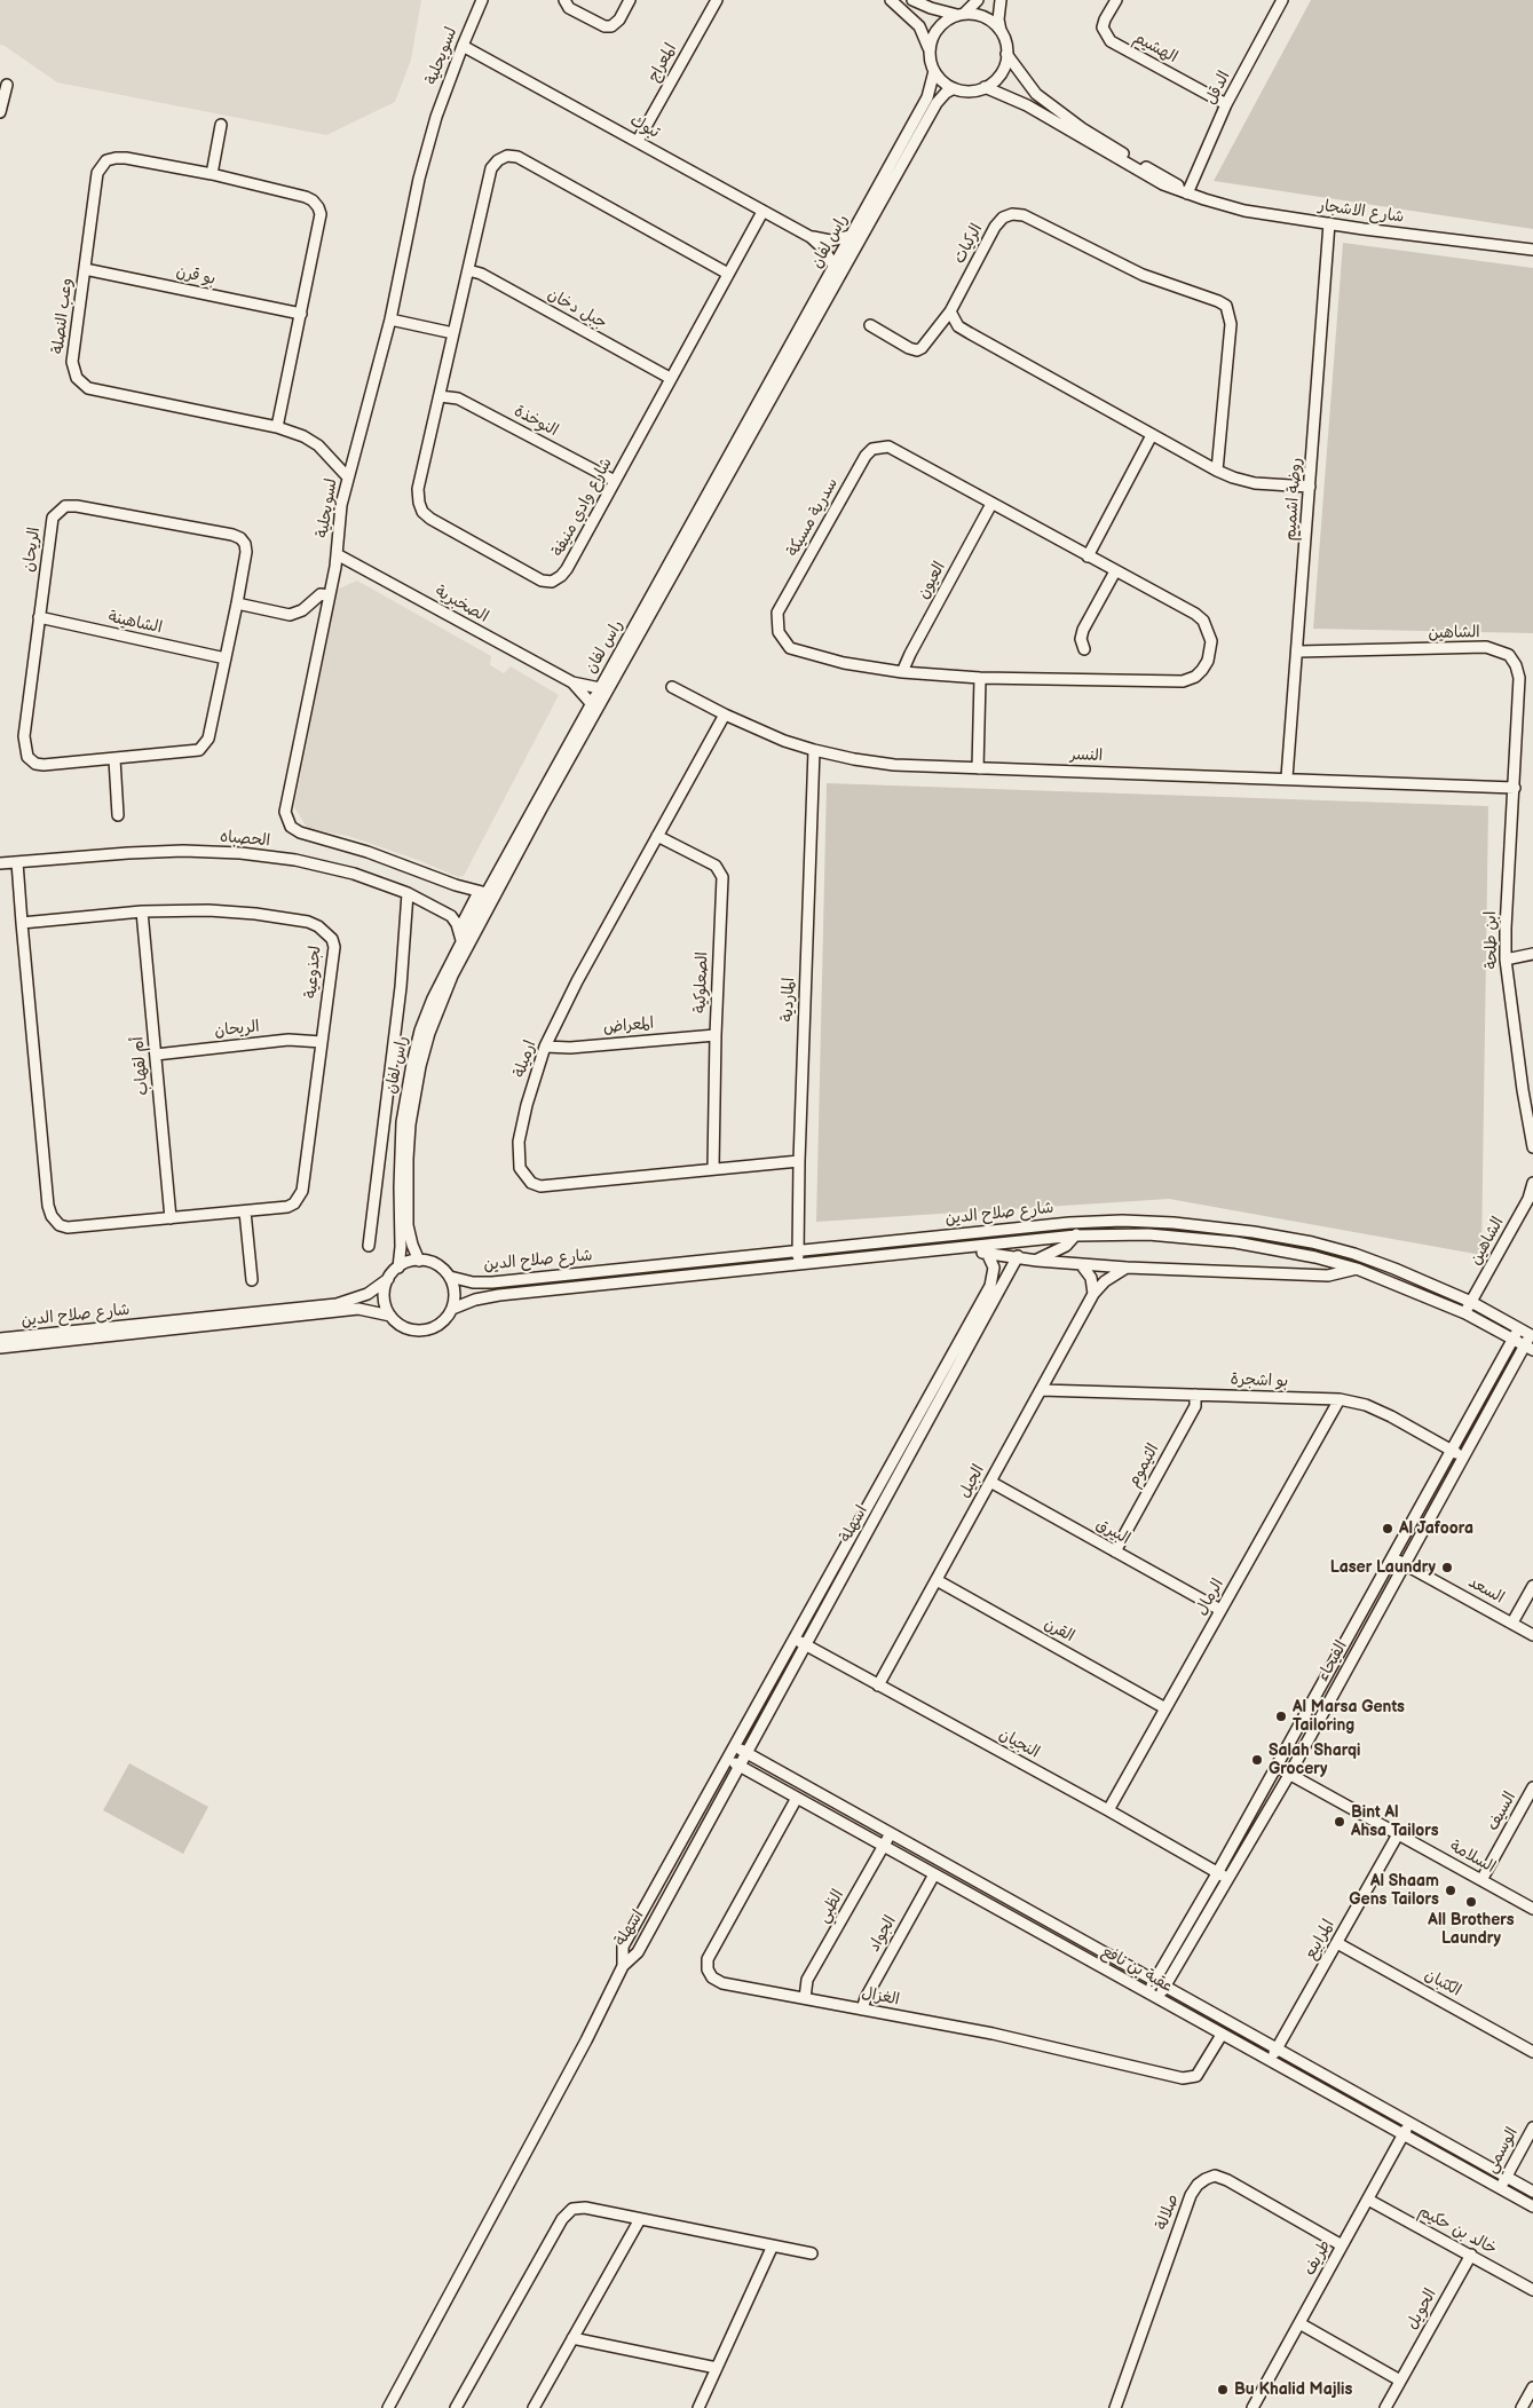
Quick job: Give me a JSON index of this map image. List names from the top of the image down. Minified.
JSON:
{"streets":{"street":["الهشيم","لسويحلية","المعراج","الدقل","تبوك","شارع الاشجار","راس لفان","الركيات","بو قرن","جبل دخان","وعب النصلة","النوخذة","روضة اشميم","شارع وادي منيفة","سدرية مسيكة","الريحان","العيون","الصخبرية","الشاهينة","الشاهين","النسر","الحصباه","ابن طلحة","لجذوعية","الصعلوكية","الماردية","المعراض","ارميلة","أم لقهاب","شارع صلاح الدين","بو اشجرة","الثيموم","الجيل","اسهلة","البيرق","السعد","الرمال","القرن","الفيحاء","النجيان","السيف","السلامة","الظبي","الجواد","المرابيع","عقبة بن نافع","الكثبان","الغزال","الوسمي","صلالة","خالد بن حكيم","طريف","الحويل"]},"crossings":[["الهشيم","الدقل"],["لسويحلية","تبوك"],["لسويحلية","راس لفان"],["لسويحلية","وعب النصلة"],["لسويحلية","الصخبرية"],["المعراج","تبوك"],["الدقل","شارع الاشجار"],["تبوك","راس لفان"],["تبوك","شارع وادي منيفة"],["شارع الاشجار","راس لفان"],["شارع الاشجار","روضة اشميم"],["راس لفان","الصخبرية"],["راس لفان","الحصباه"],["راس لفان","شارع صلاح الدين"],["بو قرن","وعب النصلة"],["جبل دخان","شارع وادي منيفة"],["النوخذة","شارع وادي منيفة"],["روضة اشميم","الشاهين"],["روضة اشميم","النسر"],["سدرية مسيكة","العيون"],["الريحان","الشاهينة"],["الريحان","لجذوعية"],["الريحان","أم لقهاب"],["الشاهين","النسر"],["الشاهين","ابن طلحة"],["الشاهين","شارع صلاح الدين"],["النسر","ابن طلحة"],["النسر","الماردية"],["النسر","ارميلة"],["الحصباه","لجذوعية"],["لجذوعية","أم لقهاب"],["الصعلوكية","المعراض"],["الصعلوكية","ارميلة"],["الماردية","ارميلة"],["الماردية","شارع صلاح الدين"],["المعراض","ارميلة"],["شارع صلاح الدين","الجيل"],["شارع صلاح الدين","اسهلة"],["شارع صلاح الدين","الفيحاء"],["بو اشجرة","الثيموم"],["بو اشجرة","الجيل"],["بو اشجرة","الرمال"],["بو اشجرة","الفيحاء"],["الثيموم","البيرق"],["الجيل","البيرق"],["الجيل","القرن"],["الجيل","النجيان"],["اسهلة","النجيان"],["اسهلة","عقبة بن نافع"],["البيرق","الرمال"],["السعد","الفيحاء"],["الرمال","القرن"],["الرمال","النجيان"],["الفيحاء","النجيان"],["الفيحاء","السلامة"],["الفيحاء","عقبة بن نافع"],["السيف","السلامة"],["السلامة","المرابيع"],["الظبي","عقبة بن نافع"],["الظبي","الغزال"],["الجواد","عقبة بن نافع"],["الجواد","الغزال"],["المرابيع","عقبة بن نافع"],["المرابيع","الكثبان"],["عقبة بن نافع","الغزال"],["عقبة بن نافع","الوسمي"],["عقبة بن نافع","طريف"],["صلالة","طريف"],["خالد بن حكيم","طريف"],["خالد بن حكيم","الحويل"]],"places":["Al Jafoora","Laser Laundry","Al Marsa Gents Tailoring","Salah Sharqi Grocery","Bint Al Ahsa Tailors","Al Shaam Gens Tailors","All Brothers Laundry","Bu Khalid Majlis"]}
